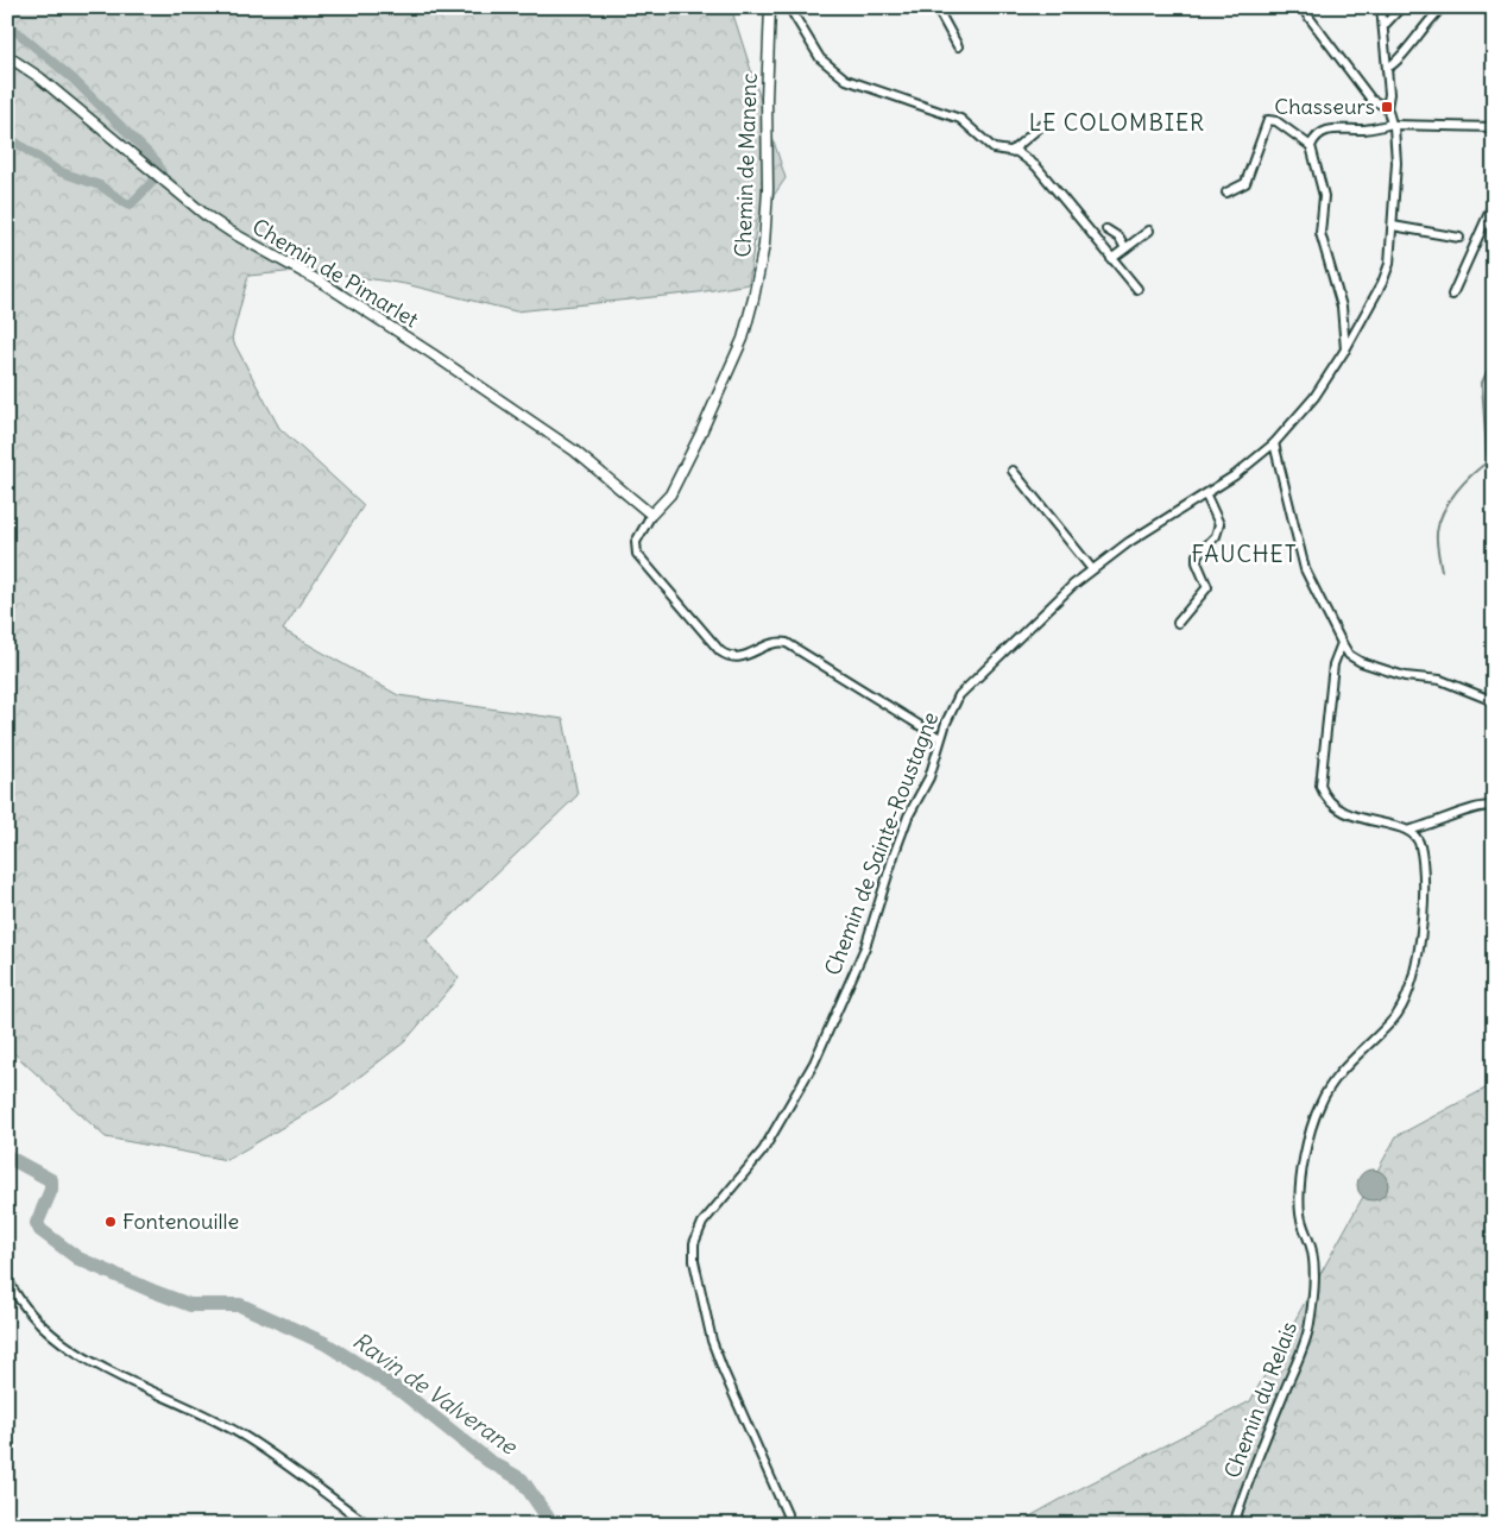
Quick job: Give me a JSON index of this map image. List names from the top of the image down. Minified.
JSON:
{"streets":{"street":["Chemin de Manenc","Chemin de Pimarlet","Chemin de Sainte-Roustagne","Chemin du Relais"]},"crossings":[["Chemin de Manenc","Chemin de Pimarlet"],["Chemin de Manenc","Chemin de Sainte-Roustagne"]],"districts":["LE COLOMBIER","FAUCHET"],"water":["Ravin de Valverane"],"places":{"transit":["Chasseurs"],"other":["Fontenouille"]}}
